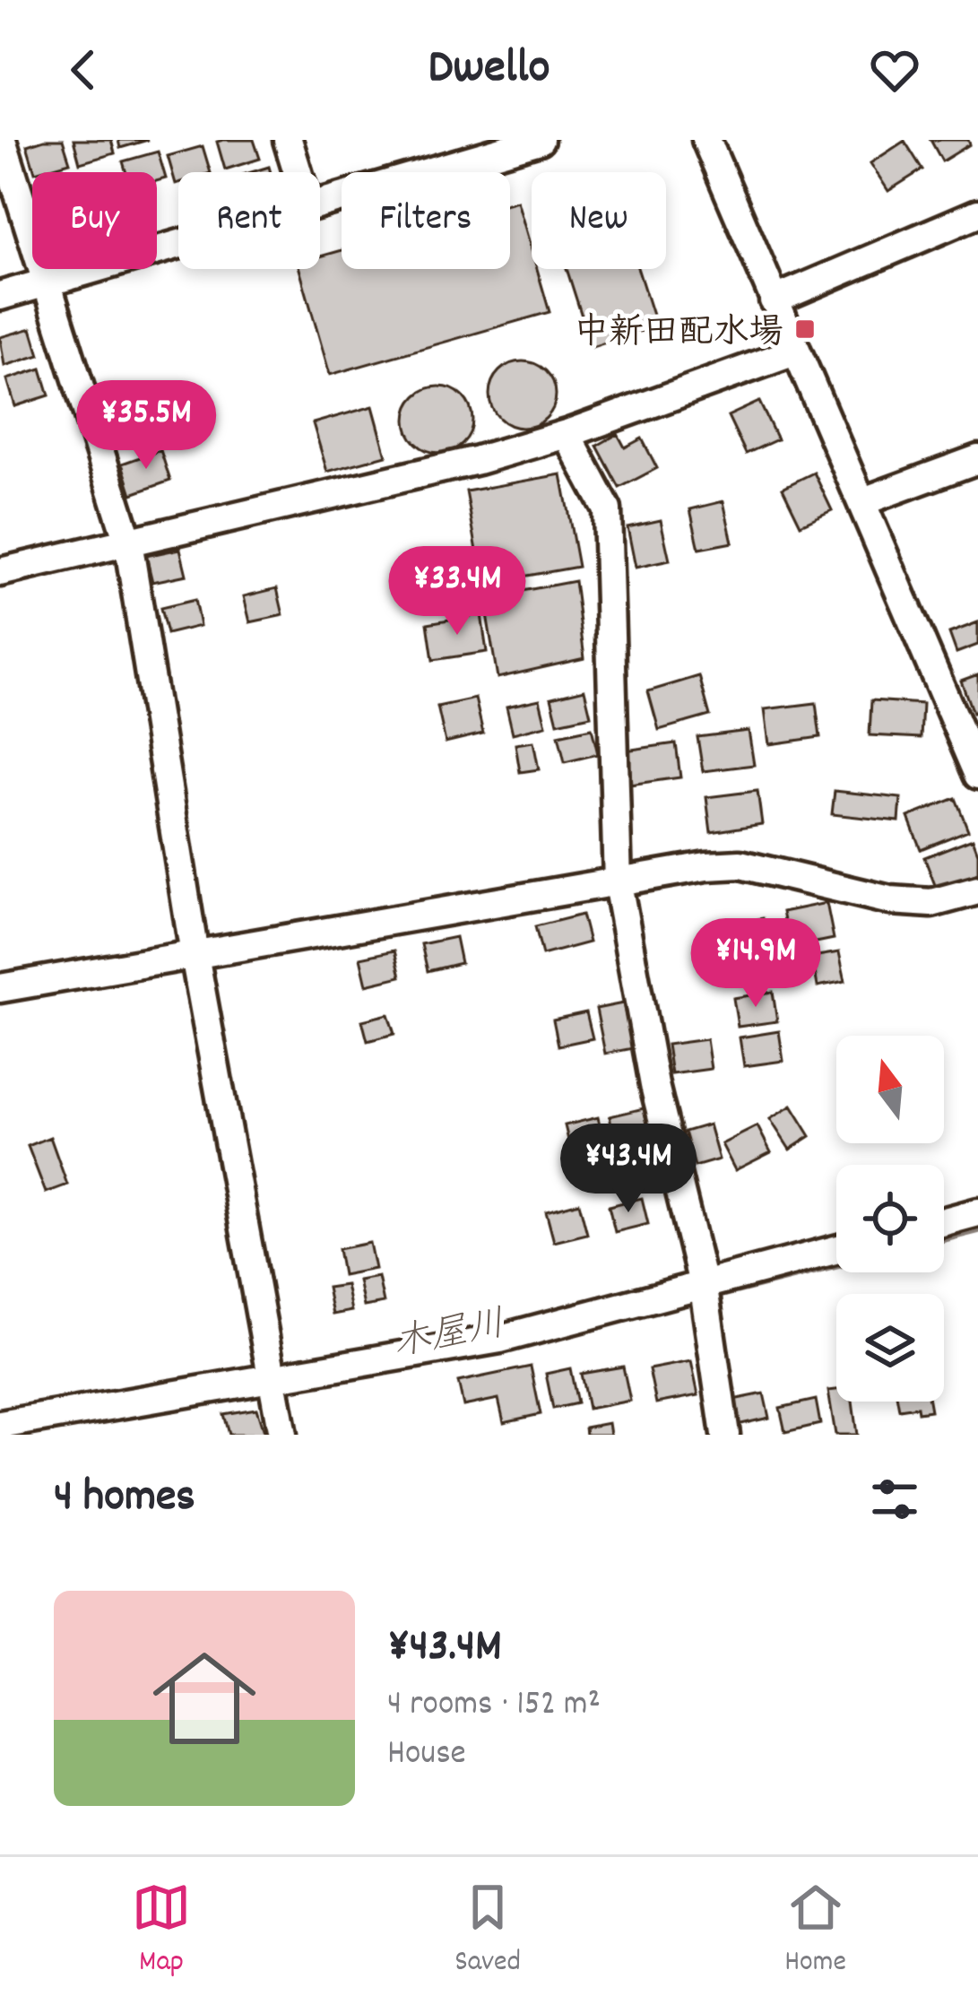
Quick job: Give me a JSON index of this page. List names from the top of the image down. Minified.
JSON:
{"water":["木屋川"],"places":{"transit":["中新田配水場"]},"north":"top","page":{"header":"Dwello","chip":["Buy","Rent","Filters","New"],"price":["¥35.5M","¥33.4M","¥14.9M","¥43.4M"],"heading":"4 homes","list":[{"name":"¥43.4M","note":"4 rooms · 152 m² · House"}],"tabs":["Map","Saved","Home"]}}
